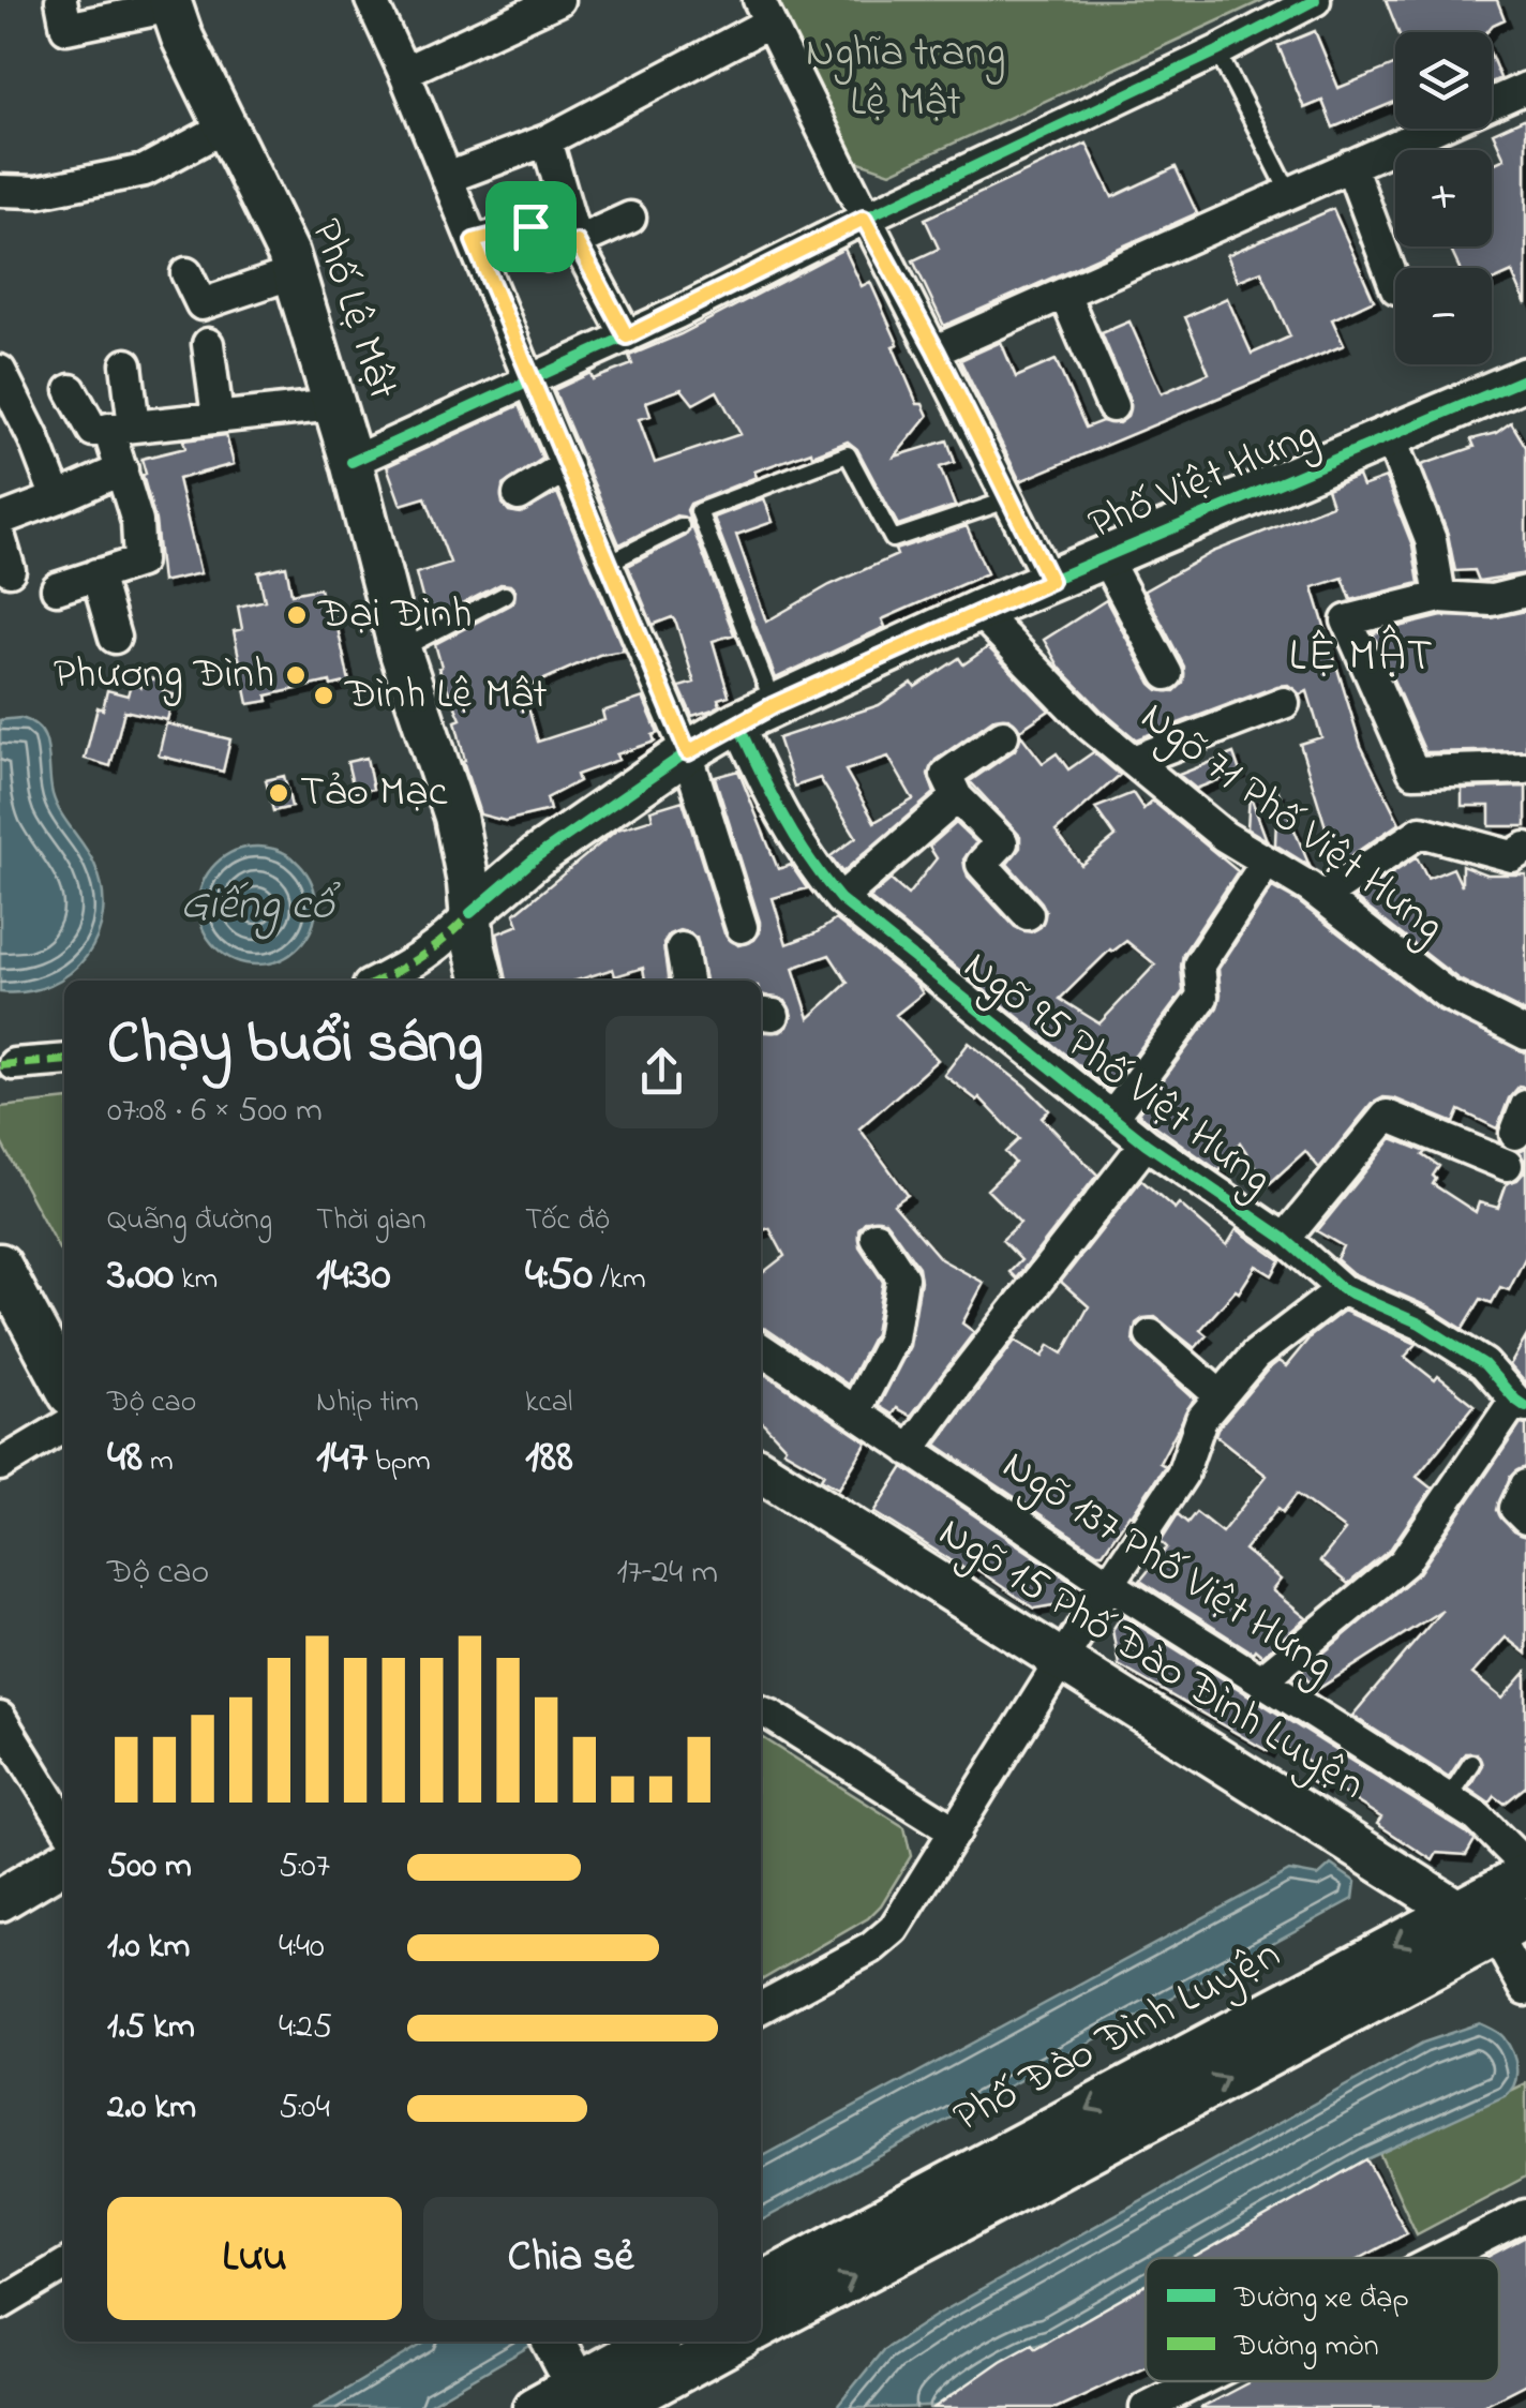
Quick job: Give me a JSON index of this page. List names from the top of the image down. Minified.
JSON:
{"streets":{"street":["Phố Lệ Mật","Phố Việt Hưng","Ngõ 71 Phố Việt Hưng","Ngõ 95 Phố Việt Hưng","Ngõ 137 Phố Việt Hưng","Ngõ 15 Phố Đào Đình Luyện","Phố Đào Đình Luyện"]},"crossings":[["Phố Lệ Mật","Phố Việt Hưng"],["Phố Việt Hưng","Ngõ 71 Phố Việt Hưng"],["Phố Việt Hưng","Ngõ 95 Phố Việt Hưng"],["Ngõ 137 Phố Việt Hưng","Phố Đào Đình Luyện"],["Ngõ 15 Phố Đào Đình Luyện","Phố Đào Đình Luyện"]],"districts":["LỆ MẬT"],"water":["Giếng cổ"],"parks":["Nghĩa trang Lệ Mật"],"places":["Đại Đình","Phương Đình","Đình Lệ Mật","Tảo Mạc"],"legend":["Đường xe đạp","Đường mòn"],"page":{"map_buttons":["+","−"],"heading":["Chạy buổi sáng","07:08 · 6 × 500 m"],"stats":[["Quãng đường","3.00 km"],["Thời gian","14:30"],["Tốc độ","4:50 /km"],["Độ cao","48 m"],["Nhịp tim","147 bpm"],["kcal","188"]],"chart":["Độ cao","17–24 m"],"list":[{"name":"500 m","note":"5:07"},{"name":"1.0 km","note":"4:40"},{"name":"1.5 km","note":"4:25"},{"name":"2.0 km","note":"5:04"}],"buttons":["Lưu","Chia sẻ"]}}
